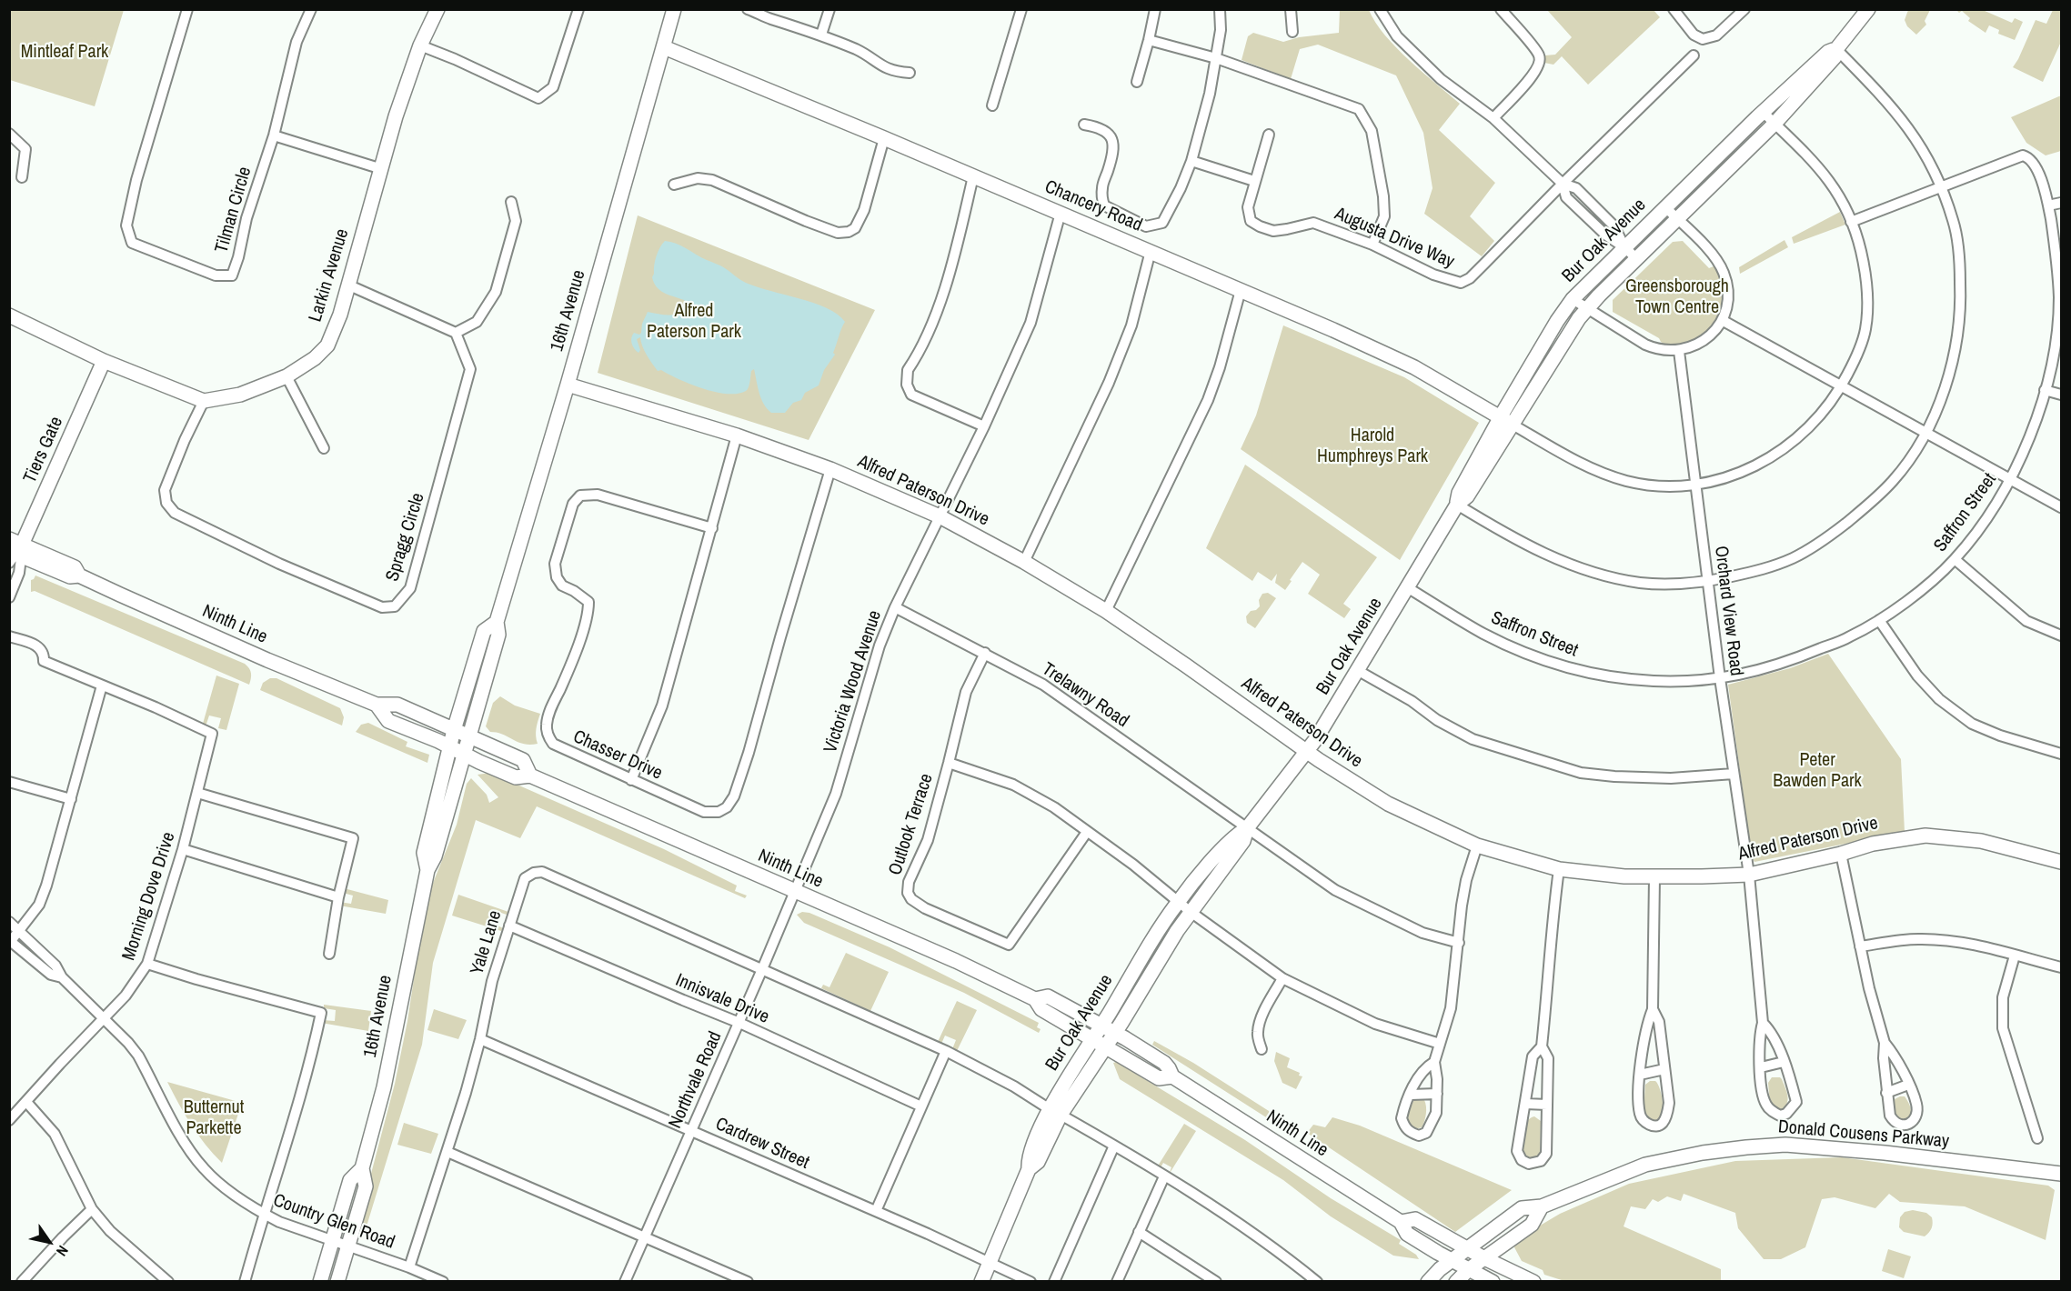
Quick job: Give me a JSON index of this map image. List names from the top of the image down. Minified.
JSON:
{"streets":{"street":["Chancery Road","Tilman Circle","Augusta Drive Way","Bur Oak Avenue","Larkin Avenue","16th Avenue","Tiers Gate","Alfred Paterson Drive","Saffron Street","Spragg Circle","Orchard View Road","Ninth Line","Victoria Wood Avenue","Trelawny Road","Chasser Drive","Outlook Terrace","Morning Dove Drive","Yale Lane","Innisvale Drive","Northvale Road","Donald Cousens Parkway","Cardrew Street","Country Glen Road"]},"crossings":[["Chancery Road","Bur Oak Avenue"],["Chancery Road","16th Avenue"],["Chancery Road","Victoria Wood Avenue"],["Bur Oak Avenue","Alfred Paterson Drive"],["Bur Oak Avenue","Saffron Street"],["Bur Oak Avenue","Ninth Line"],["Bur Oak Avenue","Trelawny Road"],["Bur Oak Avenue","Cardrew Street"],["Larkin Avenue","Spragg Circle"],["16th Avenue","Alfred Paterson Drive"],["16th Avenue","Ninth Line"],["16th Avenue","Country Glen Road"],["Tiers Gate","Ninth Line"],["Alfred Paterson Drive","Orchard View Road"],["Alfred Paterson Drive","Victoria Wood Avenue"],["Alfred Paterson Drive","Chasser Drive"],["Saffron Street","Orchard View Road"],["Ninth Line","Victoria Wood Avenue"],["Ninth Line","Northvale Road"],["Ninth Line","Donald Cousens Parkway"],["Victoria Wood Avenue","Trelawny Road"],["Victoria Wood Avenue","Northvale Road"],["Trelawny Road","Outlook Terrace"],["Morning Dove Drive","Country Glen Road"],["Yale Lane","Innisvale Drive"],["Yale Lane","Northvale Road"],["Yale Lane","Cardrew Street"],["Yale Lane","Country Glen Road"],["Innisvale Drive","Northvale Road"],["Northvale Road","Cardrew Street"]],"parks":["Mintleaf Park","Greensborough Town Centre","Alfred Paterson Park","Harold Humphreys Park","Peter Bawden Park","Butternut Parkette"],"north":"bottom right"}
